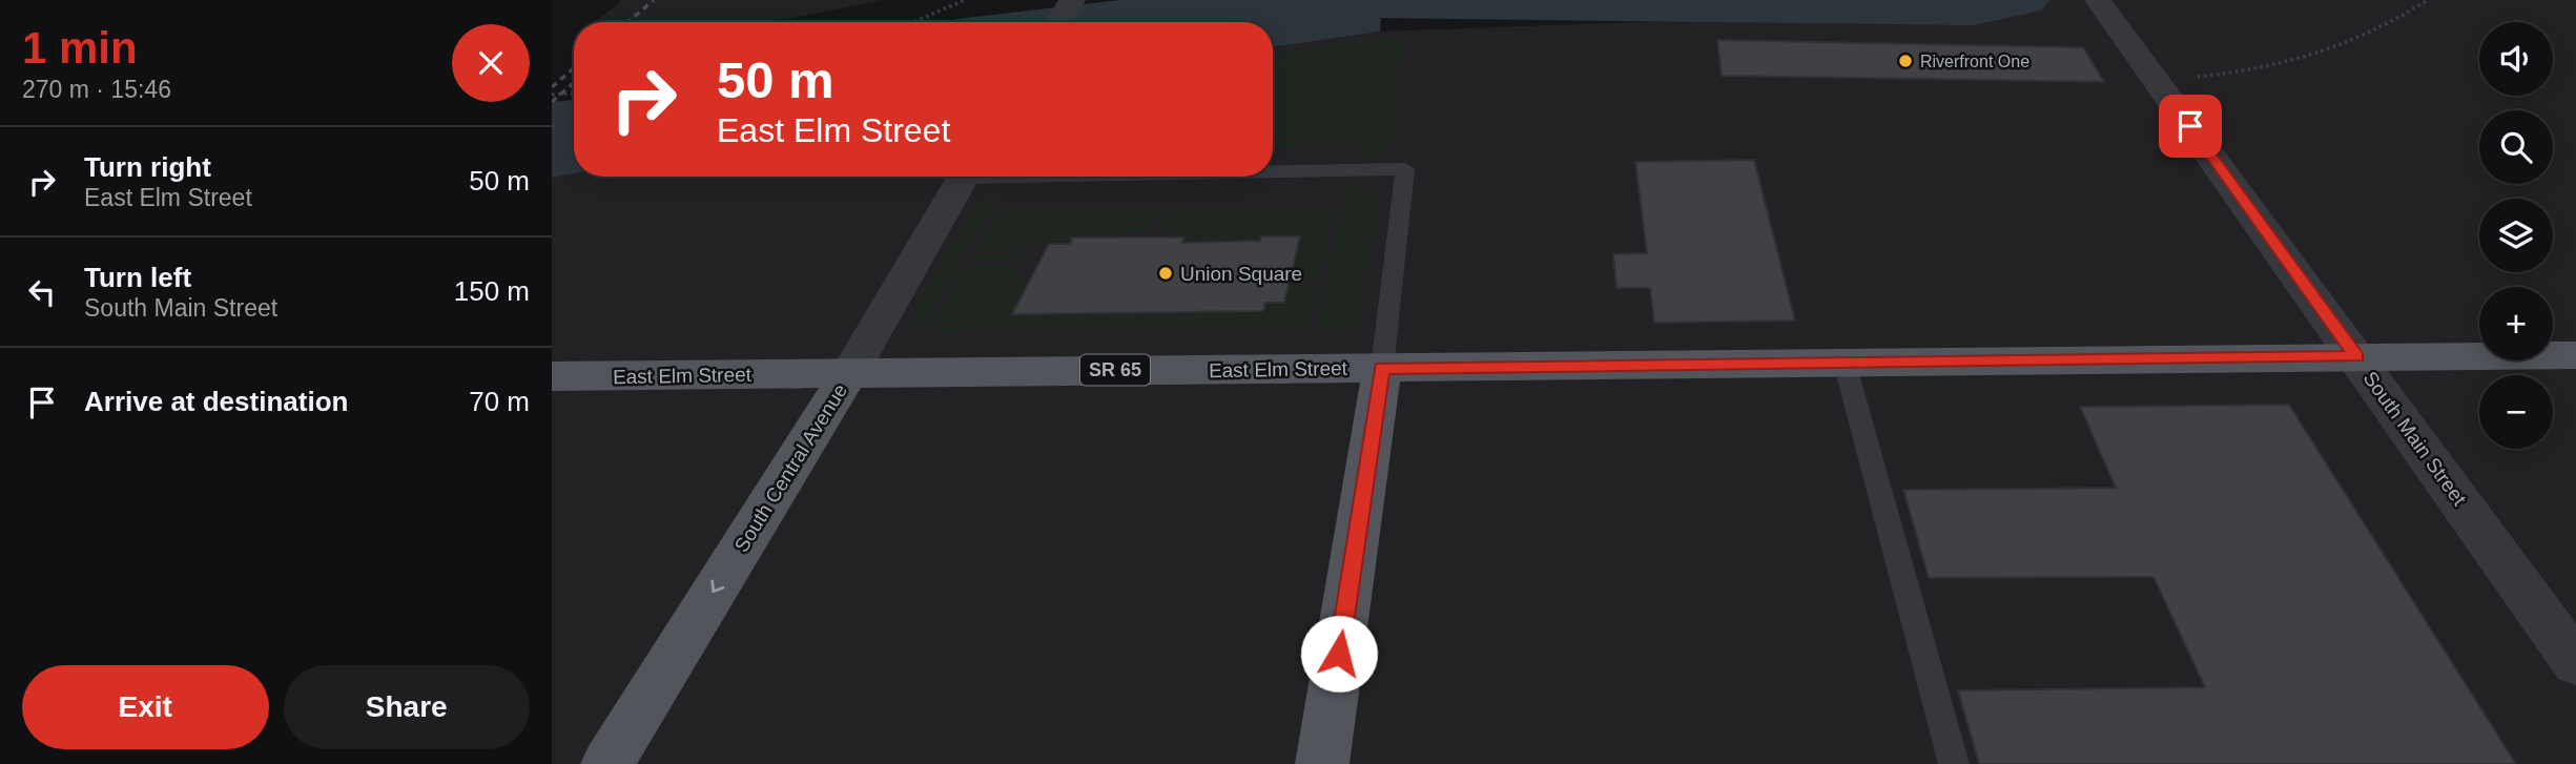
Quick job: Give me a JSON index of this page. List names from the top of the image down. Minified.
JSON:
{"streets":{"main road":["East Elm Street","SR 65","South Central Avenue"],"street":["South Main Street"]},"crossings":[["East Elm Street","South Main Street"],["East Elm Street","South Central Avenue"]],"one_way":["South Central Avenue"],"places":["Riverfront One","Union Square"],"page":{"heading":["1 min","270 m · 15:46"],"map_buttons":["+","−"],"turn":["50 m","East Elm Street"],"list":[{"name":"Turn right","note":"East Elm Street","value":"50 m"},{"name":"Turn left","note":"South Main Street","value":"150 m"},{"name":"Arrive at destination","value":"70 m"}],"buttons":["Exit","Share"]}}
